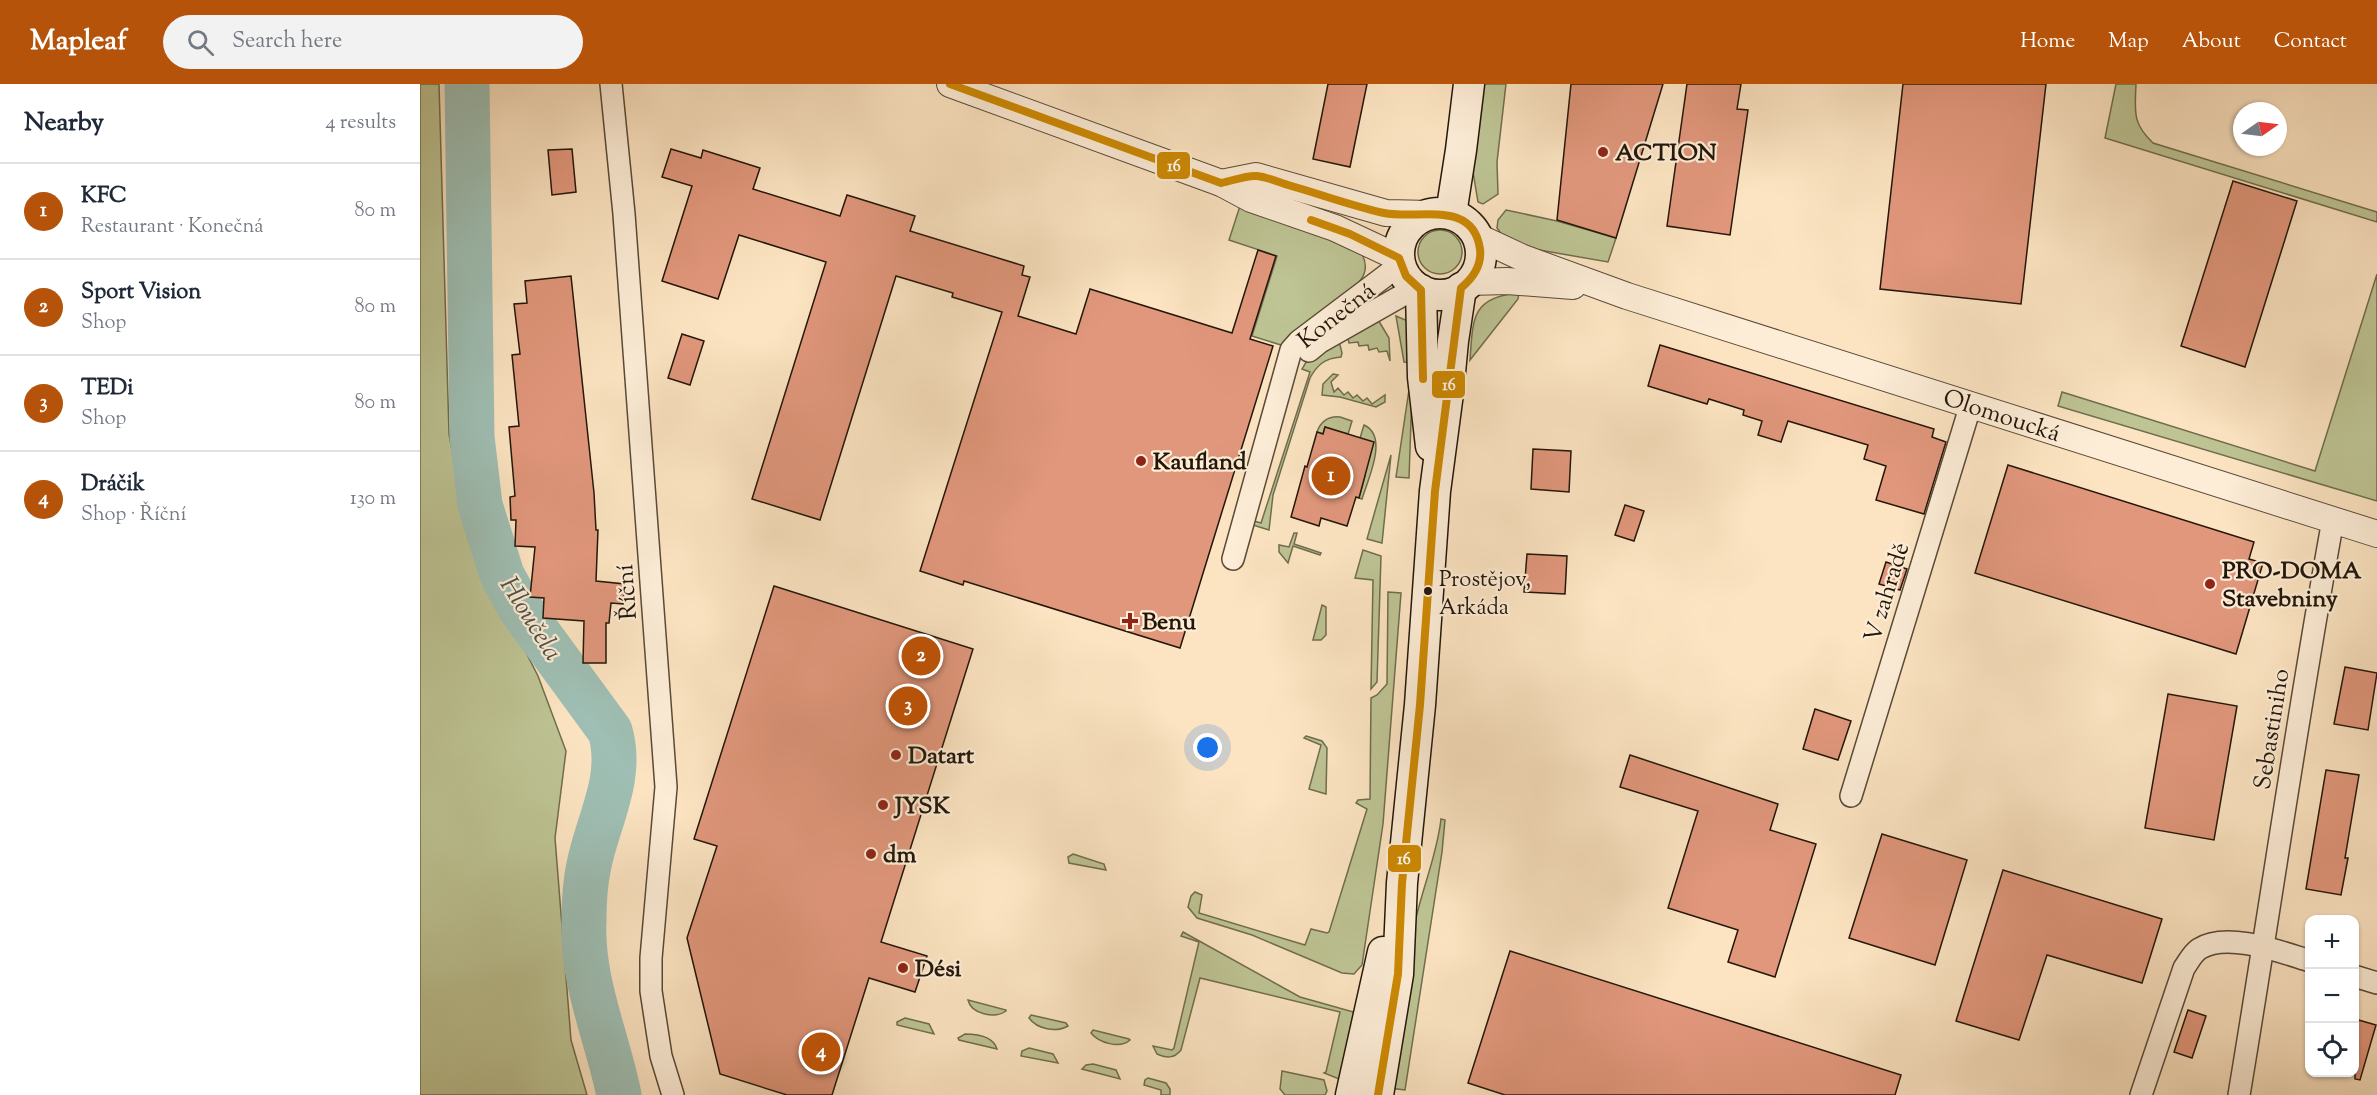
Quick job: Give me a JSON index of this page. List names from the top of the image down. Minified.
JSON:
{"streets":{"main road":["Olomoucká"],"street":["Konečná","Říční","V zahradě","Sebastiniho"]},"crossings":[["Konečná","Olomoucká"],["Olomoucká","V zahradě"],["Olomoucká","Sebastiniho"]],"water":["Hloučela"],"places":{"other":["ACTION","Kaufland","PRO-DOMA Stavebniny","Prostějov, Arkáda","Datart","JYSK","dm","Dési"],"health":["Benu"]},"lines":["transit line 16"],"north":"right","page":{"header":"Mapleaf","search":"Search here","nav":["Home","Map","About","Contact"],"heading":["Nearby","4 results"],"list":[{"mark":"1","name":"KFC","note":"Restaurant · Konečná","value":"80 m"},{"mark":"2","name":"Sport Vision","note":"Shop","value":"80 m"},{"mark":"3","name":"TEDi","note":"Shop","value":"80 m"},{"mark":"4","name":"Dráčik","note":"Shop · Říční","value":"130 m"}],"pins":["1","2","3","4"],"map_buttons":["+","−"]}}
